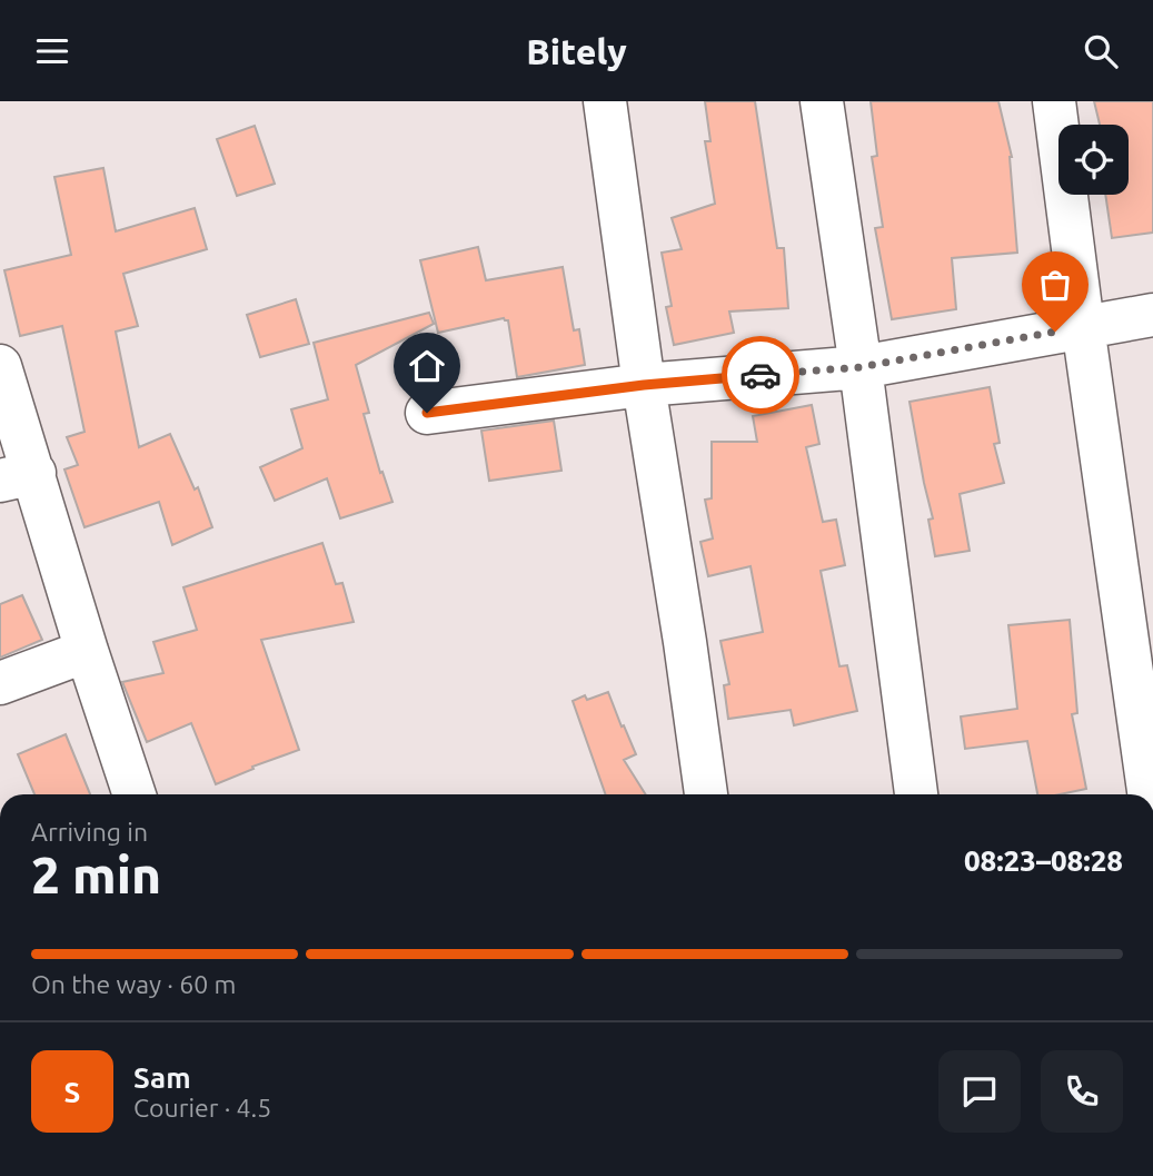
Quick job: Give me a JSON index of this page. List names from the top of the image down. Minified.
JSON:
{"page":{"header":"Bitely","heading":["2 min","Arriving in","08:23–08:28"],"panel":["Sam","Courier · 4.5"],"bar":"On the way · 60 m","round":"S"}}
